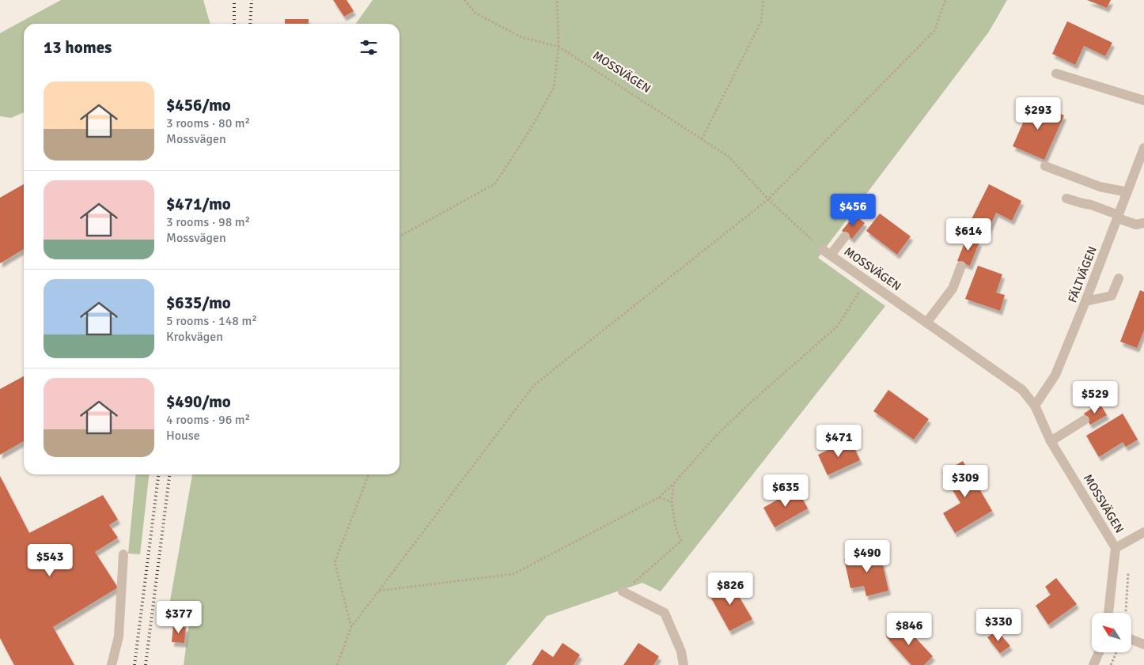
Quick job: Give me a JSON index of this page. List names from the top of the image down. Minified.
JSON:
{"streets":{"street":["MOSSVÄGEN","FÄLTVÄGEN"]},"crossings":[["MOSSVÄGEN","FÄLTVÄGEN"]],"north":"top left","page":{"heading":"13 homes","list":[{"name":"$456/mo","note":"3 rooms · 80 m² · Mossvägen"},{"name":"$471/mo","note":"3 rooms · 98 m² · Mossvägen"},{"name":"$635/mo","note":"5 rooms · 148 m² · Krokvägen"},{"name":"$490/mo","note":"4 rooms · 96 m² · House"}],"price":["$293","$456","$614","$529","$471","$309","$635","$490","$543","$826","$377","$330","$846"]}}
